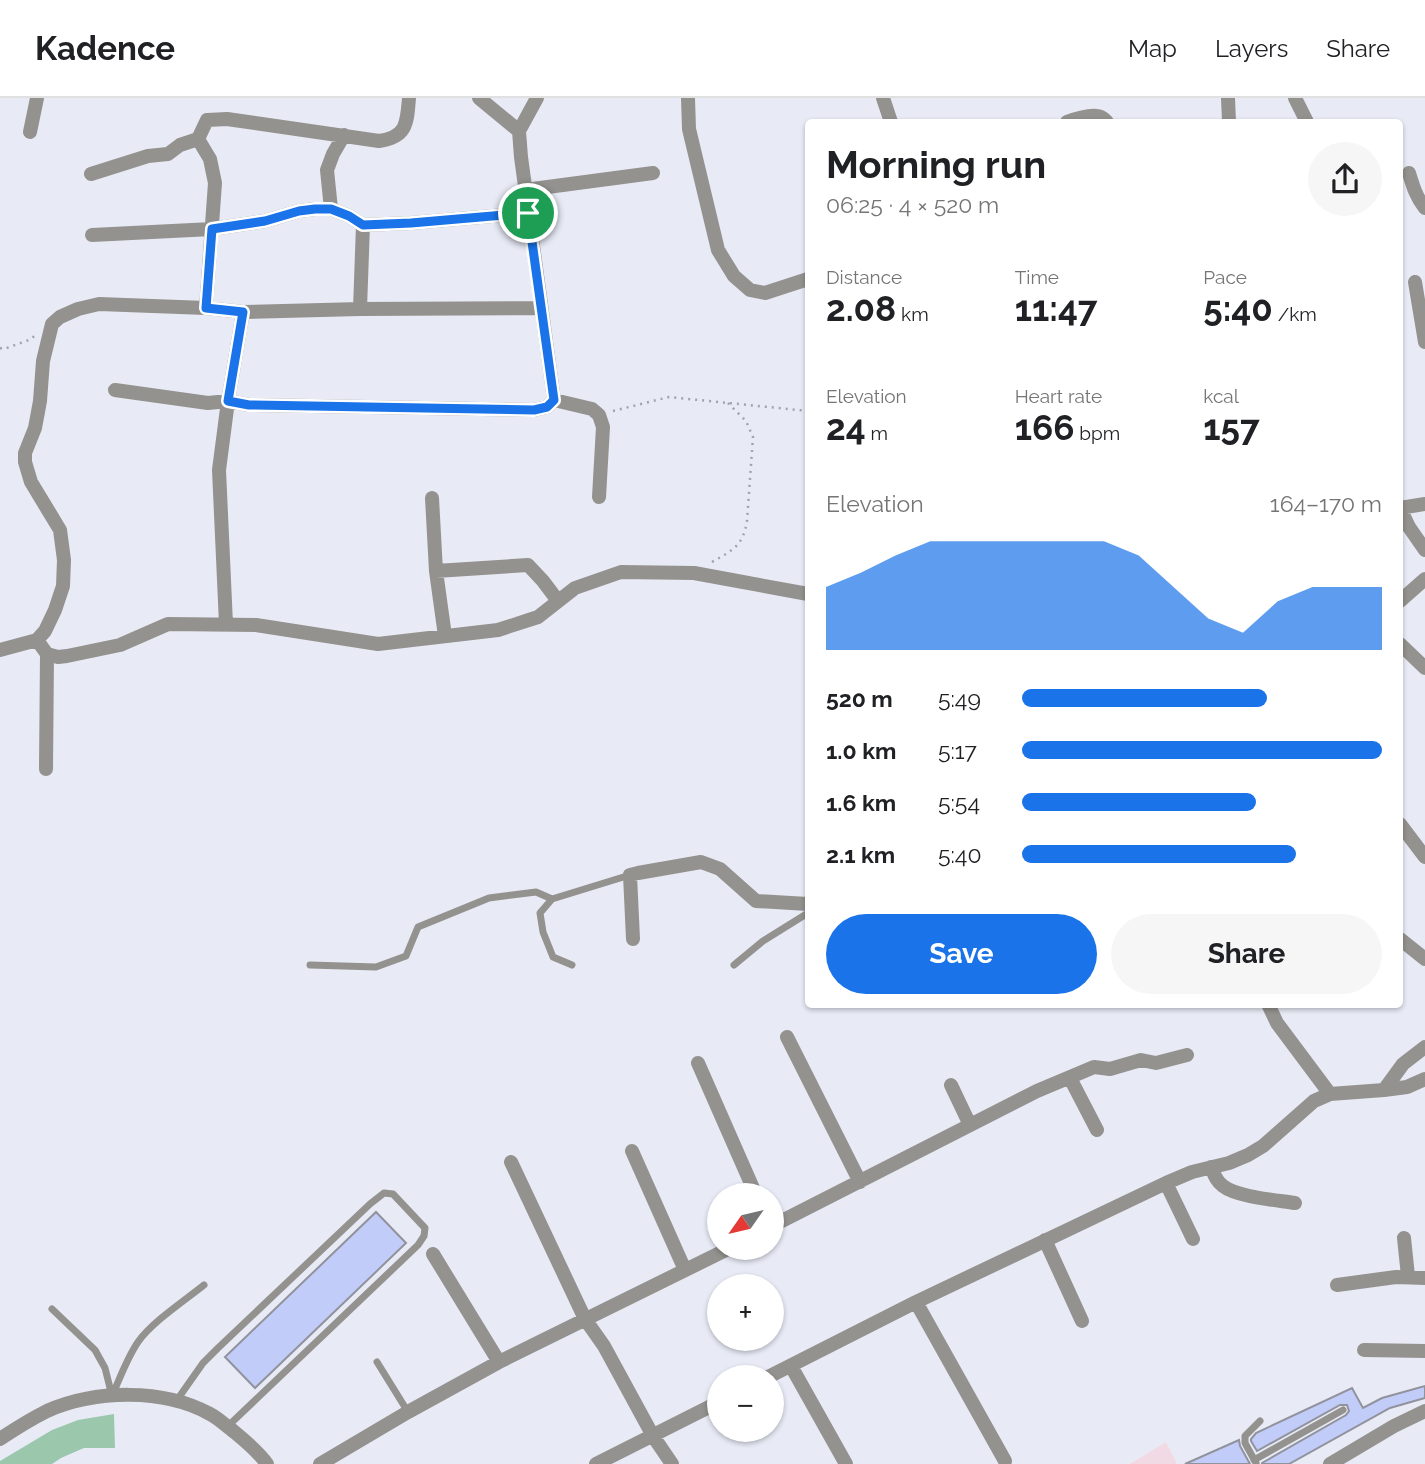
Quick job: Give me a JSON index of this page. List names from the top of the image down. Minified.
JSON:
{"north":"bottom left","page":{"header":"Kadence","nav":["Map","Layers","Share"],"heading":["Morning run","06:25 · 4 × 520 m"],"stats":[["Distance","2.08 km"],["Time","11:47"],["Pace","5:40 /km"],["Elevation","24 m"],["Heart rate","166 bpm"],["kcal","157"]],"chart":["Elevation","164–170 m"],"list":[{"name":"520 m","note":"5:49"},{"name":"1.0 km","note":"5:17"},{"name":"1.6 km","note":"5:54"},{"name":"2.1 km","note":"5:40"}],"buttons":["Save","Share"],"map_buttons":["+","−"]}}
